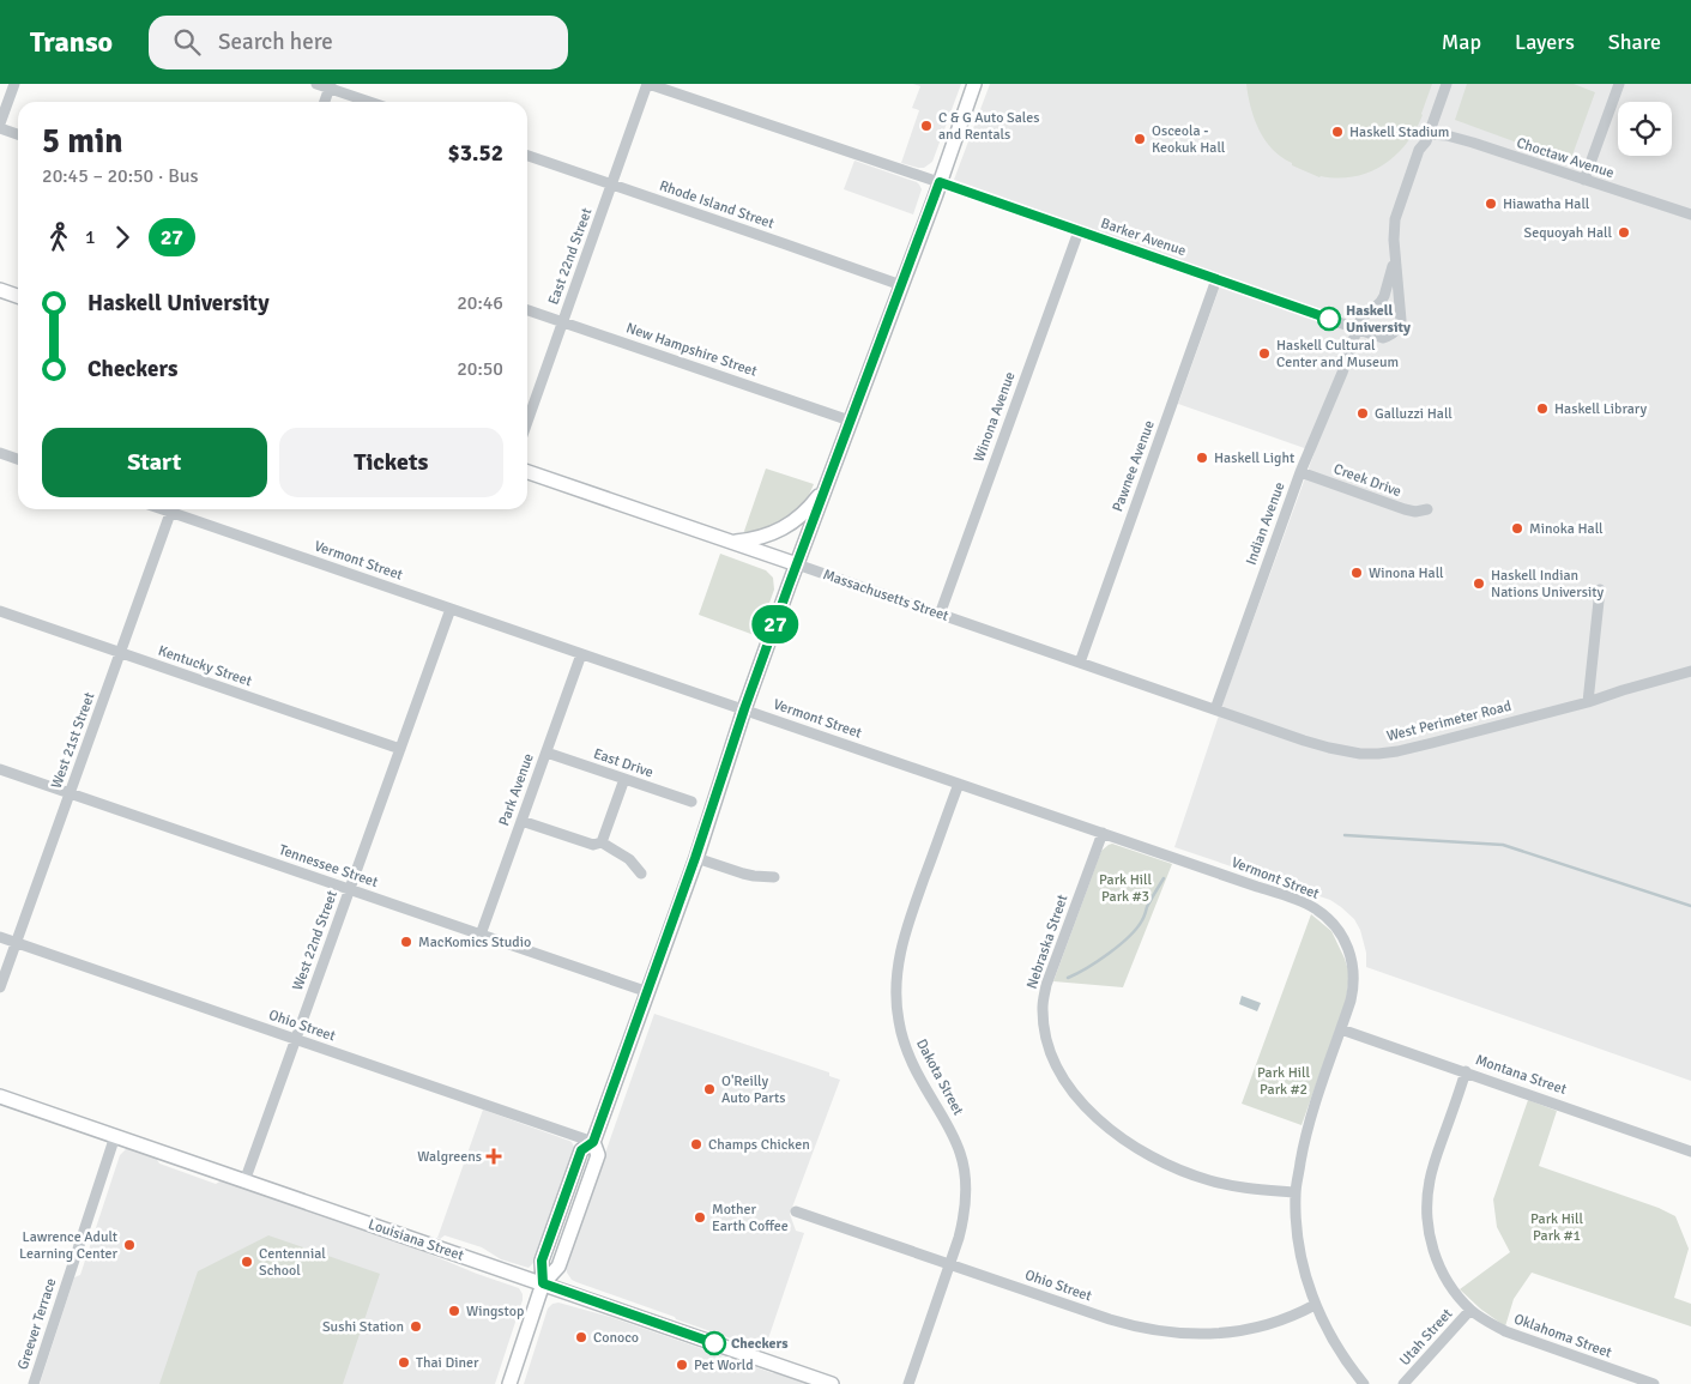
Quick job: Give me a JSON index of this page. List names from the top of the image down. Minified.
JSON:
{"streets":{"main road":["Massachusetts Street","Louisiana Street"],"street":["Choctaw Avenue","Rhode Island Street","Barker Avenue","East 22nd Street","New Hampshire Street","Winona Avenue","Pawnee Avenue","Creek Drive","Indian Avenue","Vermont Street","Kentucky Street","West Perimeter Road","West 21st Street","East Drive","Park Avenue","Tennessee Street","West 22nd Street","Nebraska Street","Ohio Street","Montana Street","Dakota Street","Greever Terrace","Oklahoma Street","Utah Street"]},"crossings":[["Choctaw Avenue","Indian Avenue"],["Rhode Island Street","East 22nd Street"],["Barker Avenue","East 22nd Street"],["Barker Avenue","Winona Avenue"],["Barker Avenue","Pawnee Avenue"],["Barker Avenue","Indian Avenue"],["East 22nd Street","New Hampshire Street"],["Winona Avenue","Massachusetts Street"],["Pawnee Avenue","Massachusetts Street"],["Creek Drive","Indian Avenue"],["Indian Avenue","Massachusetts Street"],["Indian Avenue","West Perimeter Road"],["Vermont Street","Park Avenue"],["Vermont Street","West 22nd Street"],["Vermont Street","Nebraska Street"],["Vermont Street","Ohio Street"],["Vermont Street","Montana Street"],["Vermont Street","Dakota Street"],["Massachusetts Street","West Perimeter Road"],["Kentucky Street","West 21st Street"],["Kentucky Street","West 22nd Street"],["West 21st Street","Tennessee Street"],["West 21st Street","Ohio Street"],["East Drive","Park Avenue"],["Park Avenue","Tennessee Street"],["Tennessee Street","West 22nd Street"],["West 22nd Street","Ohio Street"],["West 22nd Street","Louisiana Street"],["Ohio Street","Dakota Street"],["Montana Street","Oklahoma Street"],["Louisiana Street","Greever Terrace"],["Oklahoma Street","Utah Street"]],"parks":["Park Hill Park #3","Park Hill Park #2","Park Hill Park #1"],"places":{"other":["C & G Auto Sales and Rentals","Haskell Stadium","Osceola - Keokuk Hall","Hiawatha Hall","Sequoyah Hall","Haskell University","Haskell Cultural Center and Museum","Haskell Library","Galluzzi Hall","Haskell Light","Minoka Hall","Winona Hall","Haskell Indian Nations University","MacKomics Studio","O'Reilly Auto Parts","Champs Chicken","Mother Earth Coffee","Lawrence Adult Learning Center","Centennial School","Wingstop","Sushi Station","Conoco","Checkers","Thai Diner","Pet World"],"health":["Walgreens"]},"lines":["bus line 27"],"page":{"header":"Transo","search":"Search here","nav":["Map","Layers","Share"],"on_map":"27","heading":["5 min","20:45 – 20:50 · Bus","$3.52"],"legs":["1","27"],"list":[{"name":"Haskell University","value":"20:46"},{"name":"Checkers","value":"20:50"}],"buttons":["Start","Tickets"]}}
